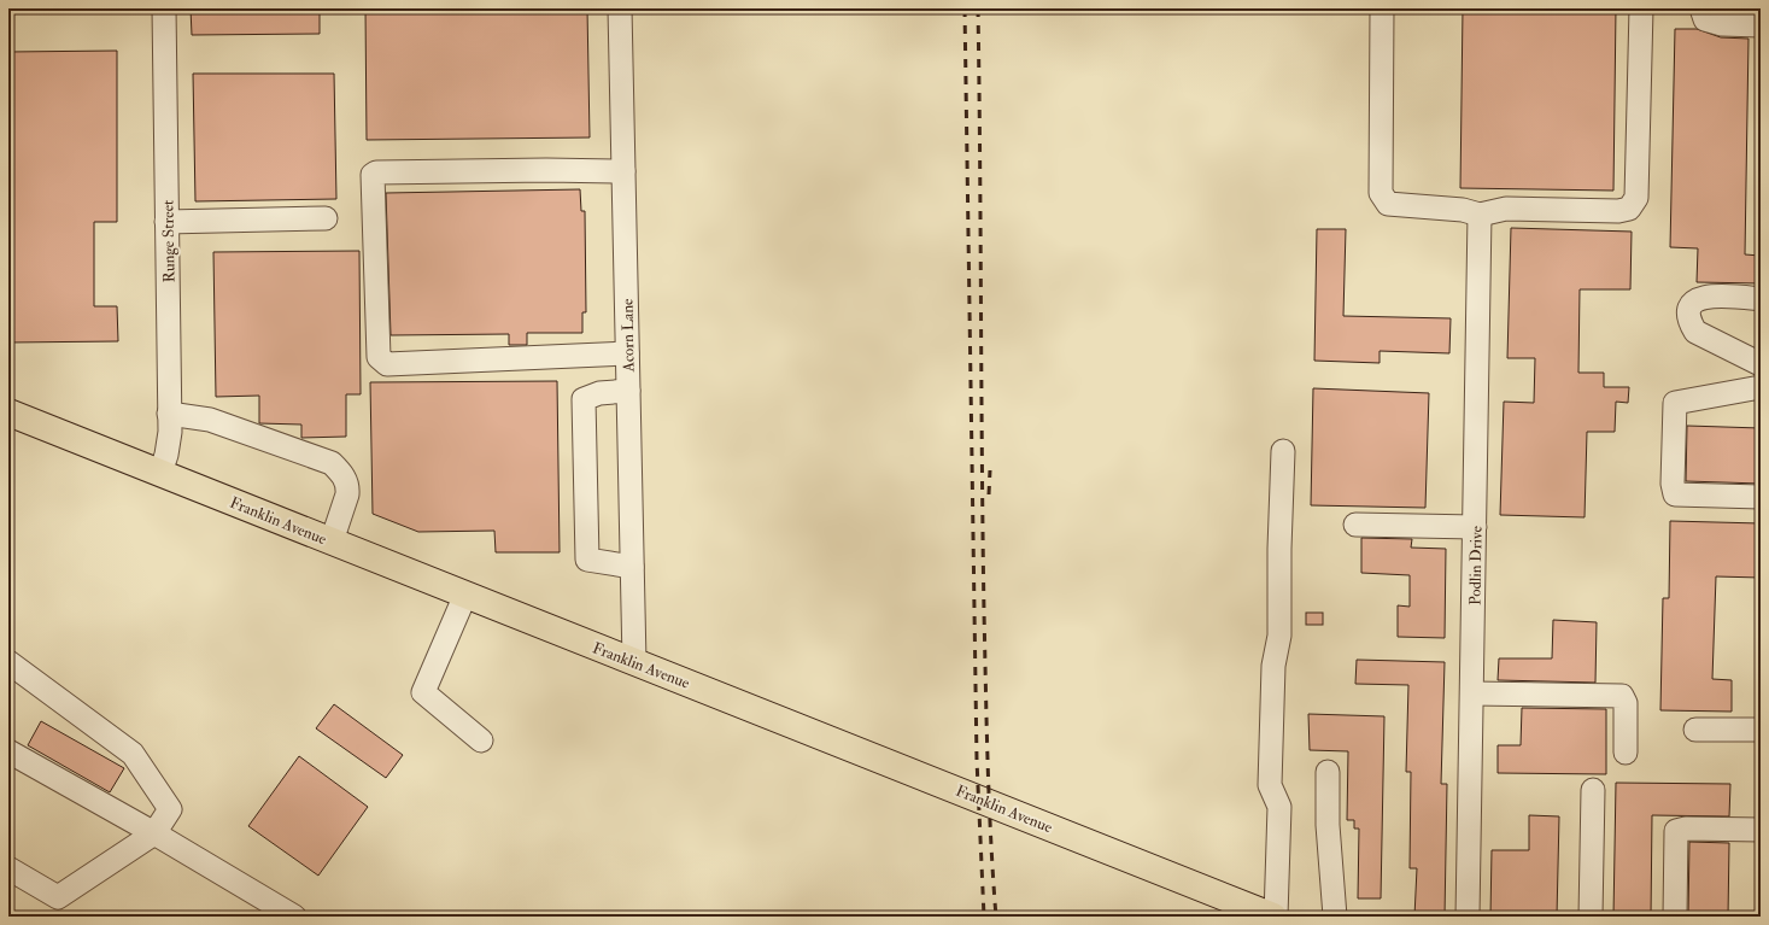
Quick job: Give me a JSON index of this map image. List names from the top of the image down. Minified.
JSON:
{"streets":{"main road":["Franklin Avenue"],"street":["Runge Street","Acorn Lane","Podlin Drive"]},"crossings":[["Runge Street","Franklin Avenue"],["Acorn Lane","Franklin Avenue"]]}
